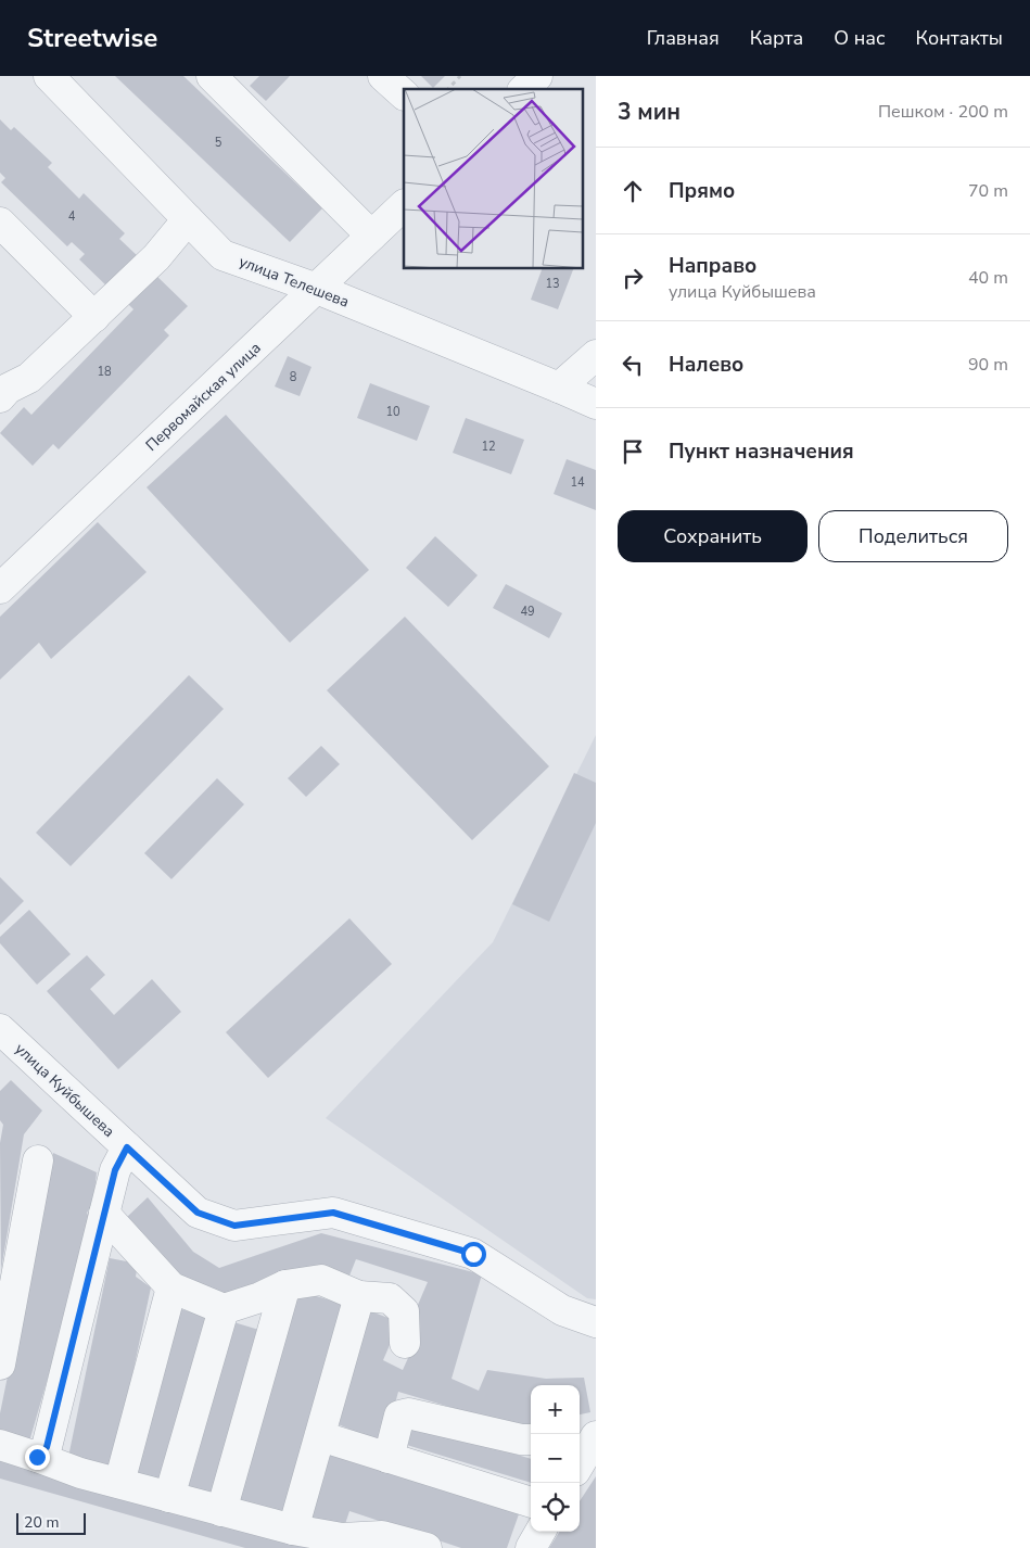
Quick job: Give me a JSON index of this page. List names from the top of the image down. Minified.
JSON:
{"streets":{"street":["улица Телешева","Первомайская улица","улица Куйбышева"]},"crossings":[["улица Телешева","Первомайская улица"]],"house_numbers":["5","4","13","18","8","10","12","14","49"],"scale_bar":"20 m","page":{"header":"Streetwise","nav":["Главная","Карта","О нас","Контакты"],"heading":["3 мин","Пешком · 200 m"],"list":[["Прямо","70 m"],["Направо","улица Куйбышева","40 m"],["Налево","90 m"],"Пункт назначения"],"buttons":["Сохранить","Поделиться"],"map_buttons":["+","−"],"scale":"20 m"}}
